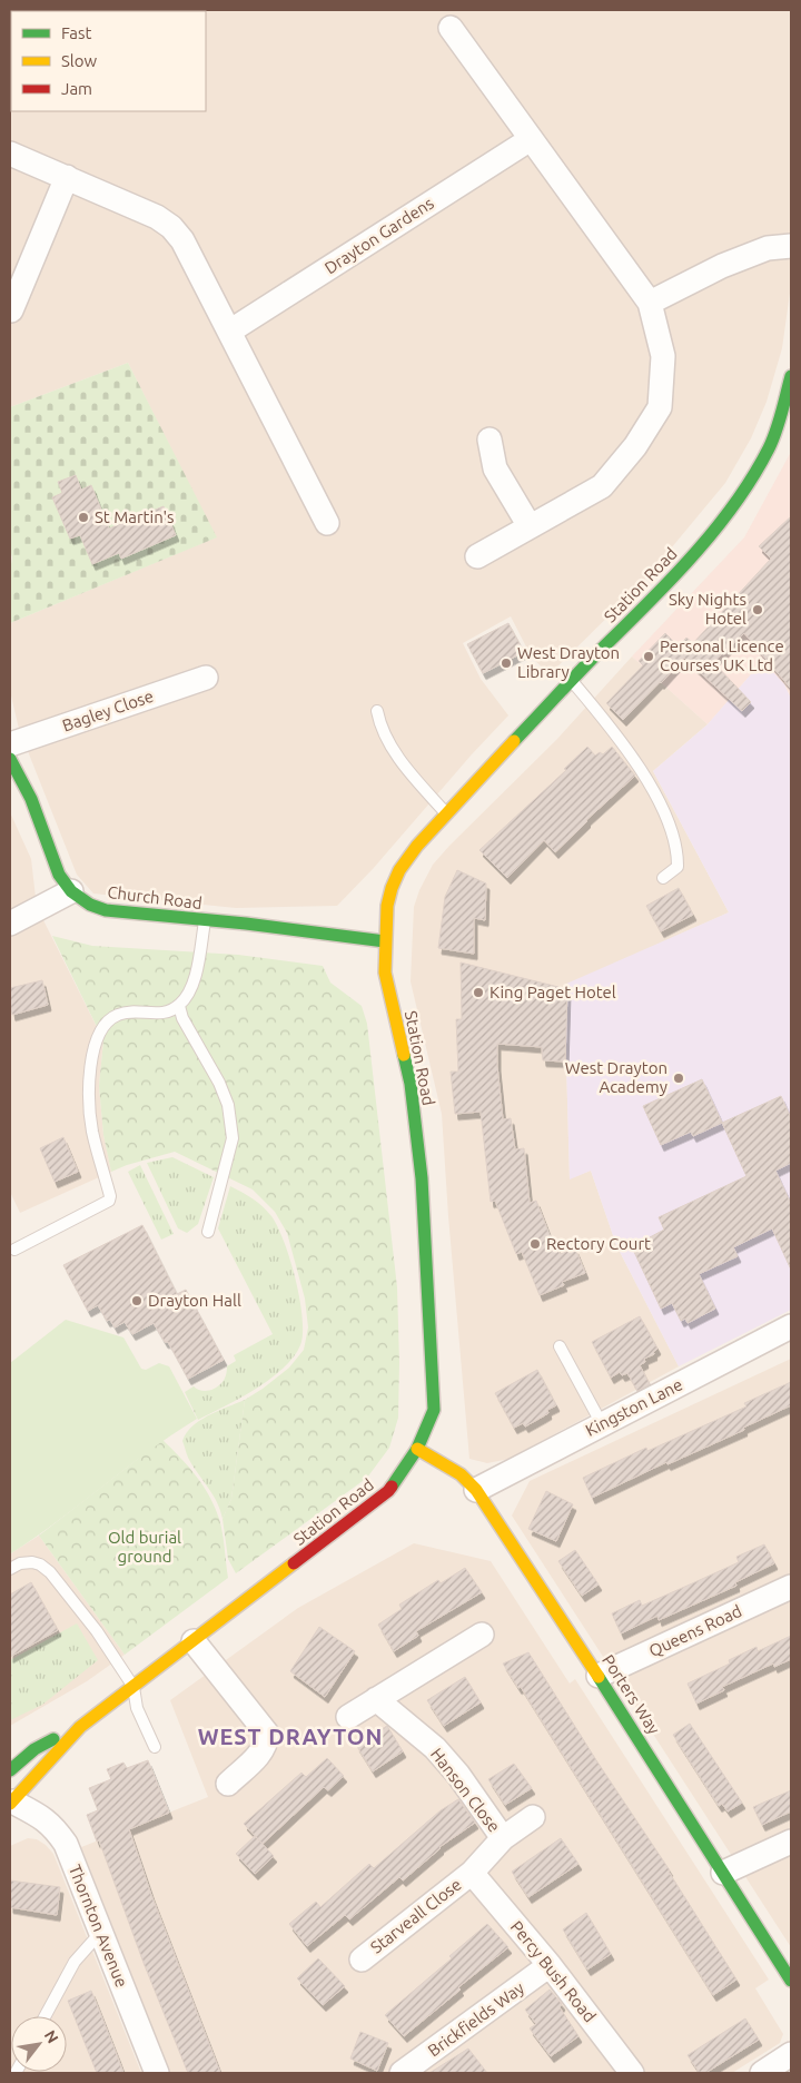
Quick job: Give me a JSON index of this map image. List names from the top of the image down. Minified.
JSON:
{"streets":{"street":["Drayton Gardens","Station Road","Bagley Close","Church Road","Kingston Lane","Queens Road","Porters Way","Hanson Close","Starveall Close","Thornton Avenue","Percy Bush Road","Brickfields Way"]},"crossings":[["Station Road","Church Road"],["Station Road","Porters Way"],["Station Road","Thornton Avenue"],["Kingston Lane","Porters Way"],["Queens Road","Porters Way"],["Hanson Close","Starveall Close"],["Starveall Close","Percy Bush Road"],["Percy Bush Road","Brickfields Way"]],"districts":["WEST DRAYTON"],"parks":["Old burial ground"],"places":["St Martin's","Sky Nights Hotel","Personal Licence Courses UK Ltd","West Drayton Library","King Paget Hotel","West Drayton Academy","Rectory Court","Drayton Hall"],"legend":["Fast","Slow","Jam"],"north":"top right"}
